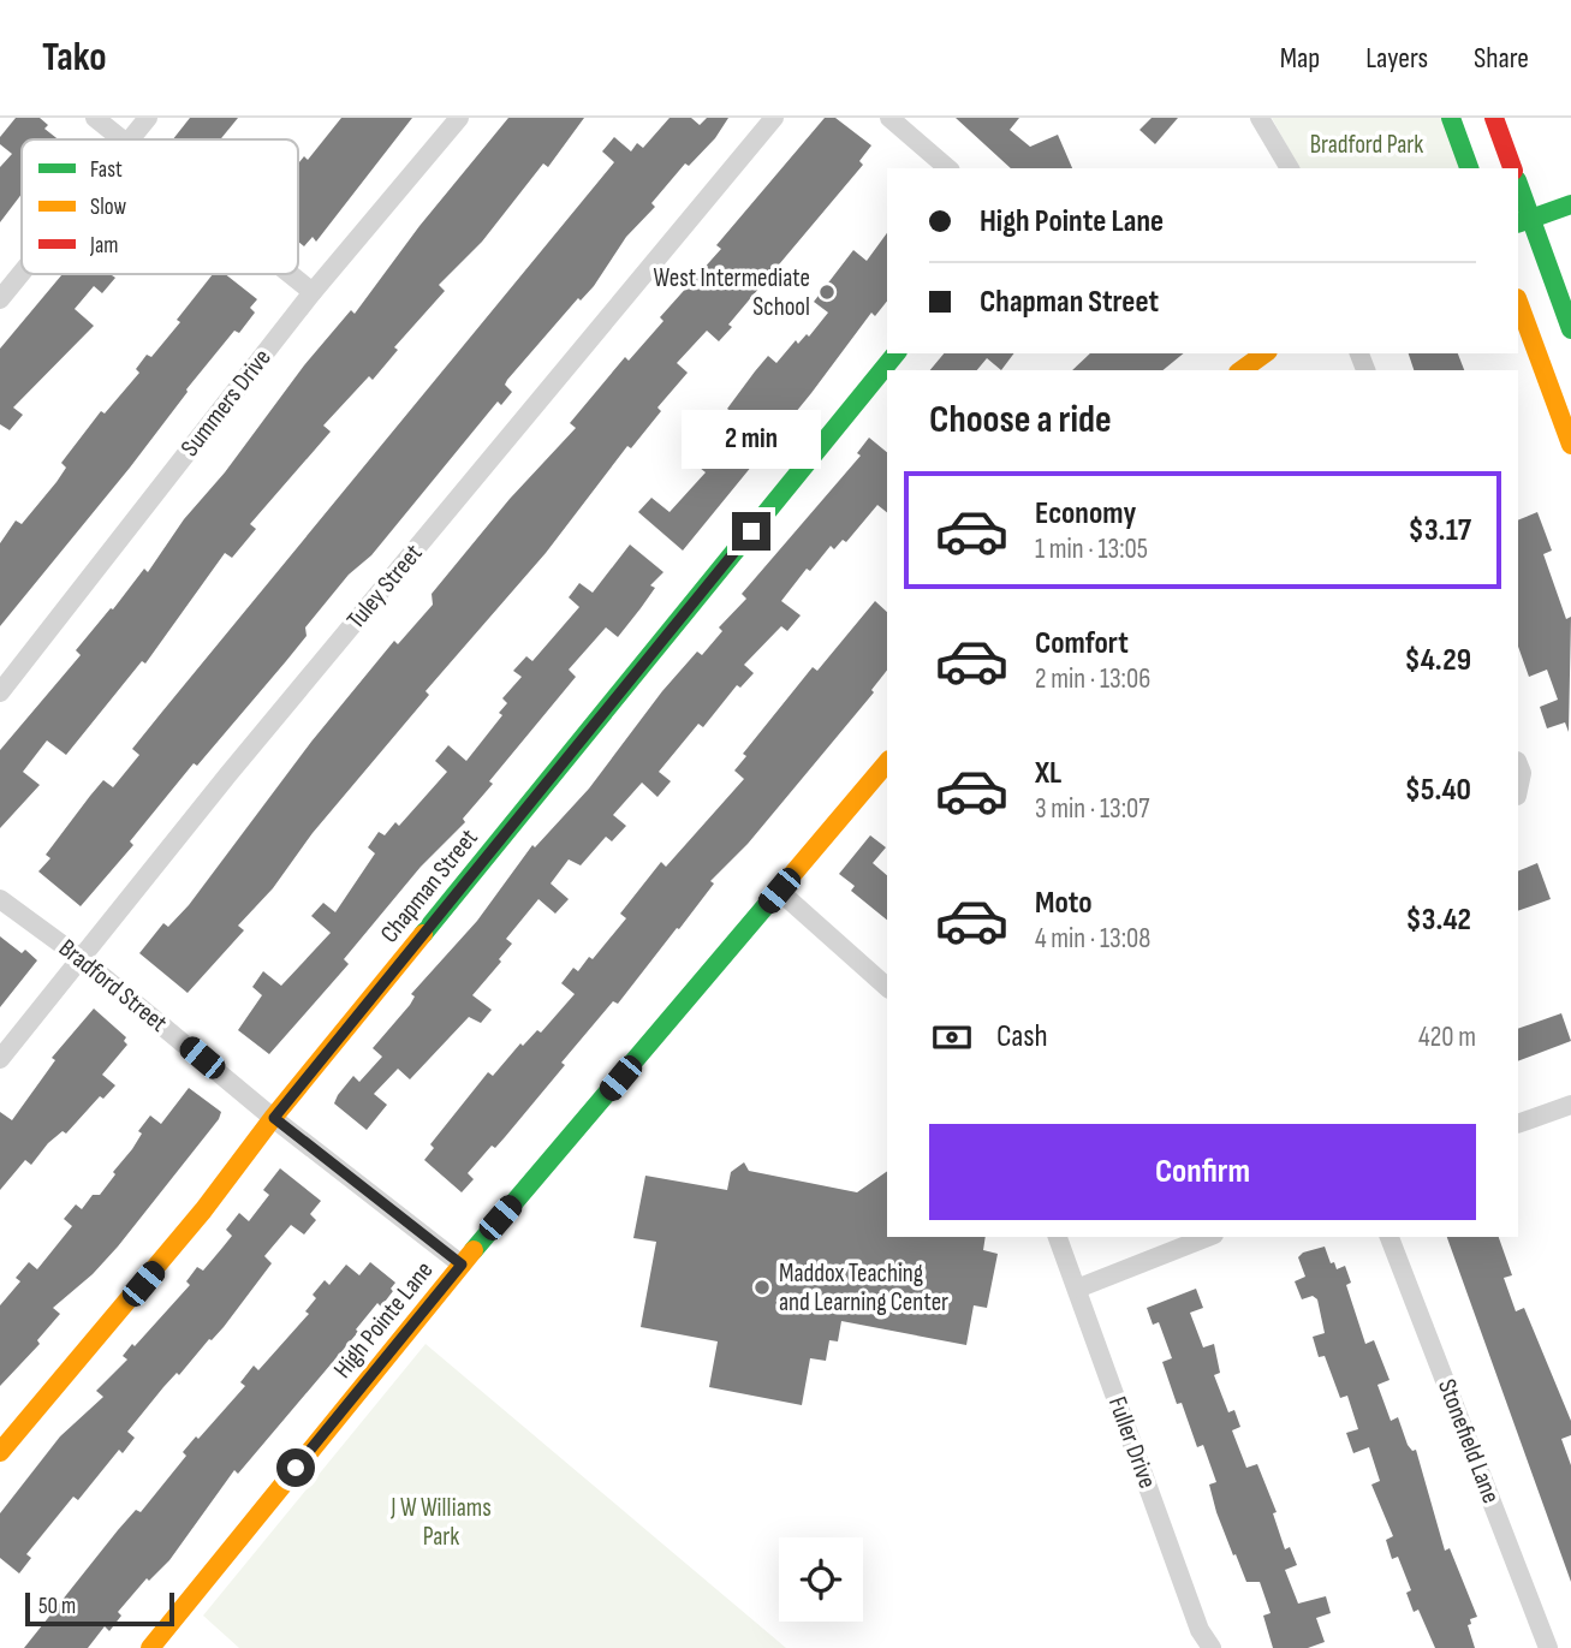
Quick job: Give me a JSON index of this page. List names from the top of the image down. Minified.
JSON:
{"streets":{"street":["Summers Drive","Tuley Street","Chapman Street","Bradford Street","High Pointe Lane","Stonefield Lane","Fuller Drive"]},"crossings":[["Tuley Street","Bradford Street"],["Chapman Street","Bradford Street"],["Bradford Street","High Pointe Lane"]],"parks":["Bradford Park","J W Williams Park"],"places":["West Intermediate School","Maddox Teaching and Learning Center"],"legend":["Fast","Slow","Jam"],"scale_bar":"50 m","page":{"header":"Tako","nav":["Map","Layers","Share"],"banner":["High Pointe Lane","Chapman Street"],"heading":"Choose a ride","bubble":"2 min","list":[{"name":"Economy","note":"1 min · 13:05","value":"$3.17"},{"name":"Comfort","note":"2 min · 13:06","value":"$4.29"},{"name":"XL","note":"3 min · 13:07","value":"$5.40"},{"name":"Moto","note":"4 min · 13:08","value":"$3.42"}],"pay":["Cash","420 m"],"buttons":"Confirm","scale":"50 m"}}
